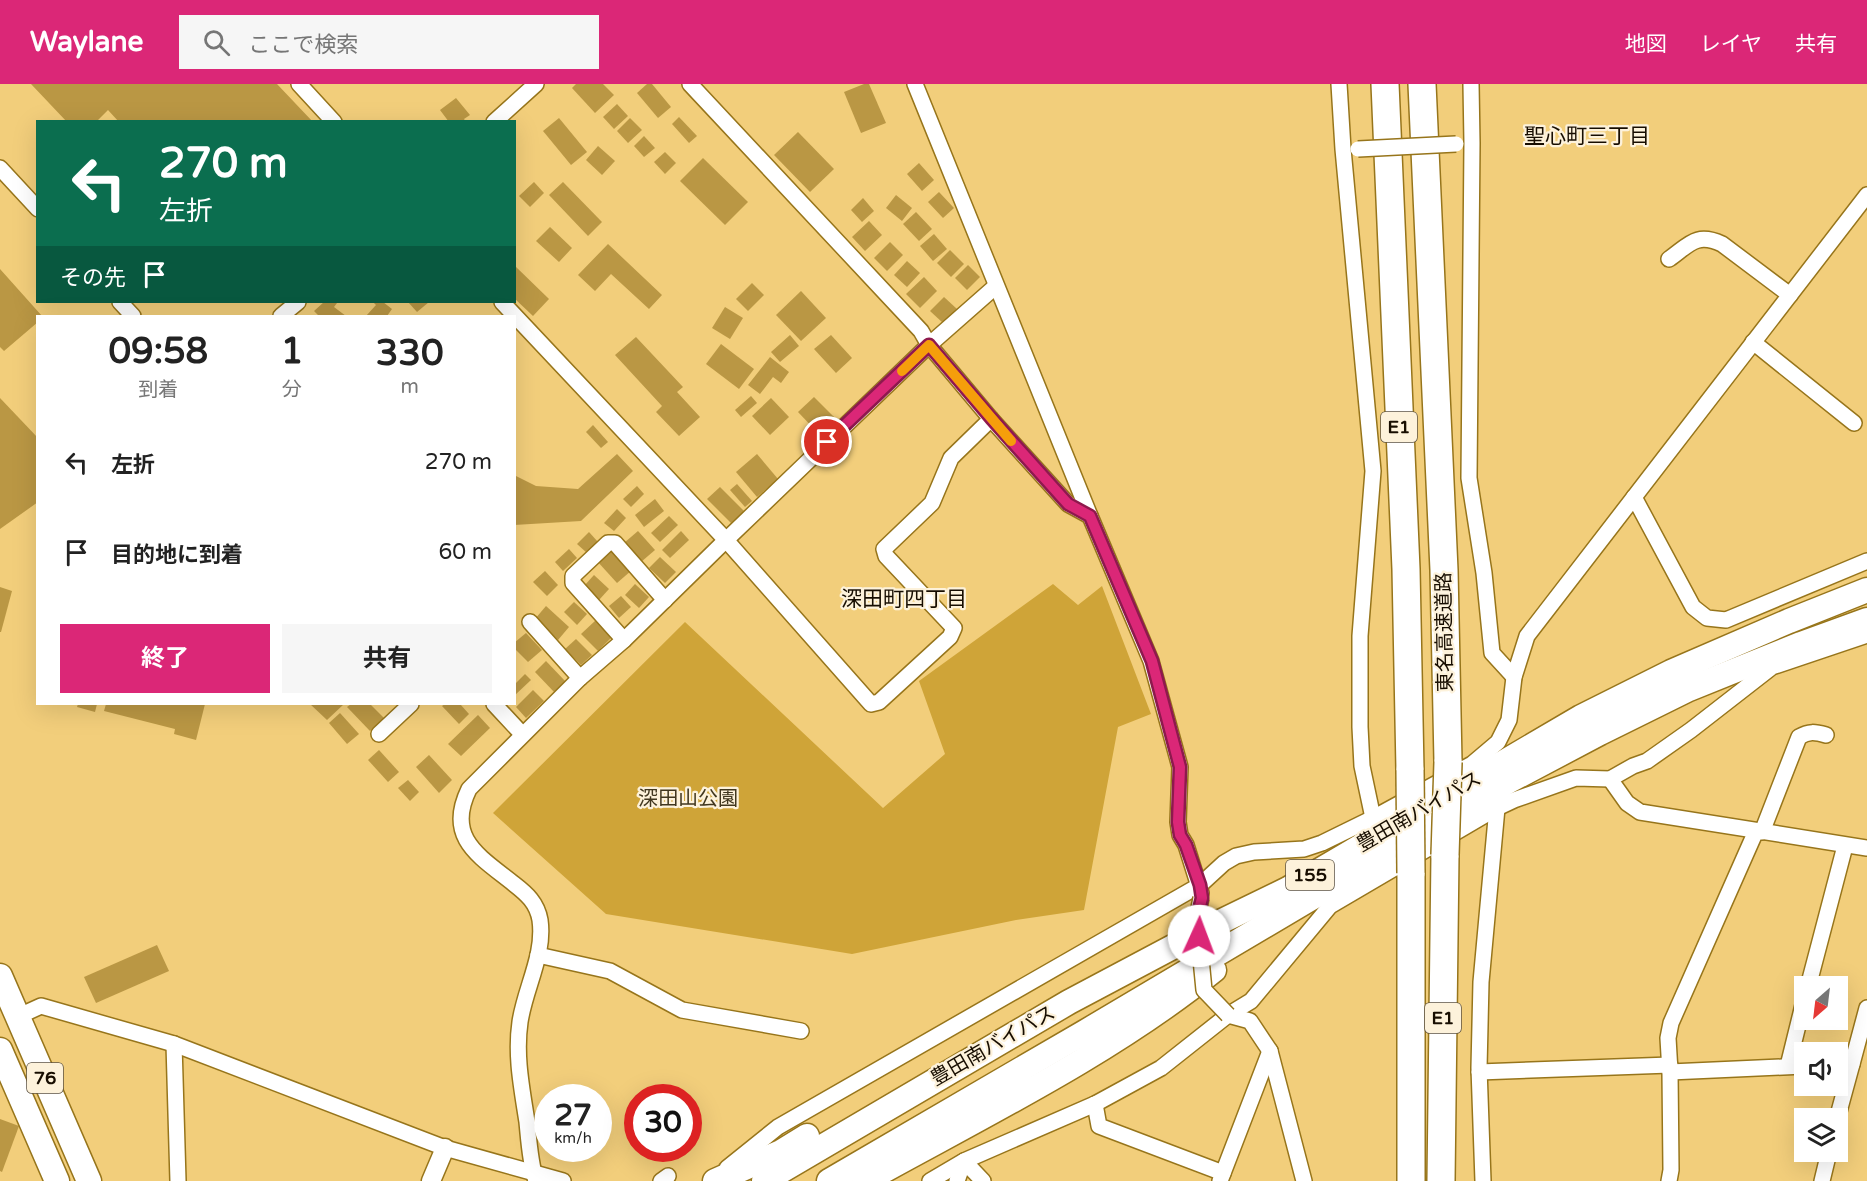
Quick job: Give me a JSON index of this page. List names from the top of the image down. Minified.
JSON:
{"streets":{"highway":["E1","東名高速道路"],"main road":["豊田南バイパス","155","76"]},"crossings":[["豊田南バイパス","155"]],"districts":["聖心町三丁目","深田町四丁目"],"parks":["深田山公園"],"north":"bottom left","page":{"header":"Waylane","search":"ここで検索","nav":["地図","レイヤ","共有"],"turn":["270 m","左折"],"then":"その先","eta":["09:58","到着","1","分","330","m"],"list":[{"name":"左折","value":"270 m"},{"name":"目的地に到着","value":"60 m"}],"buttons":["終了","共有"],"speed":"27 km/h","limit":"30"}}
